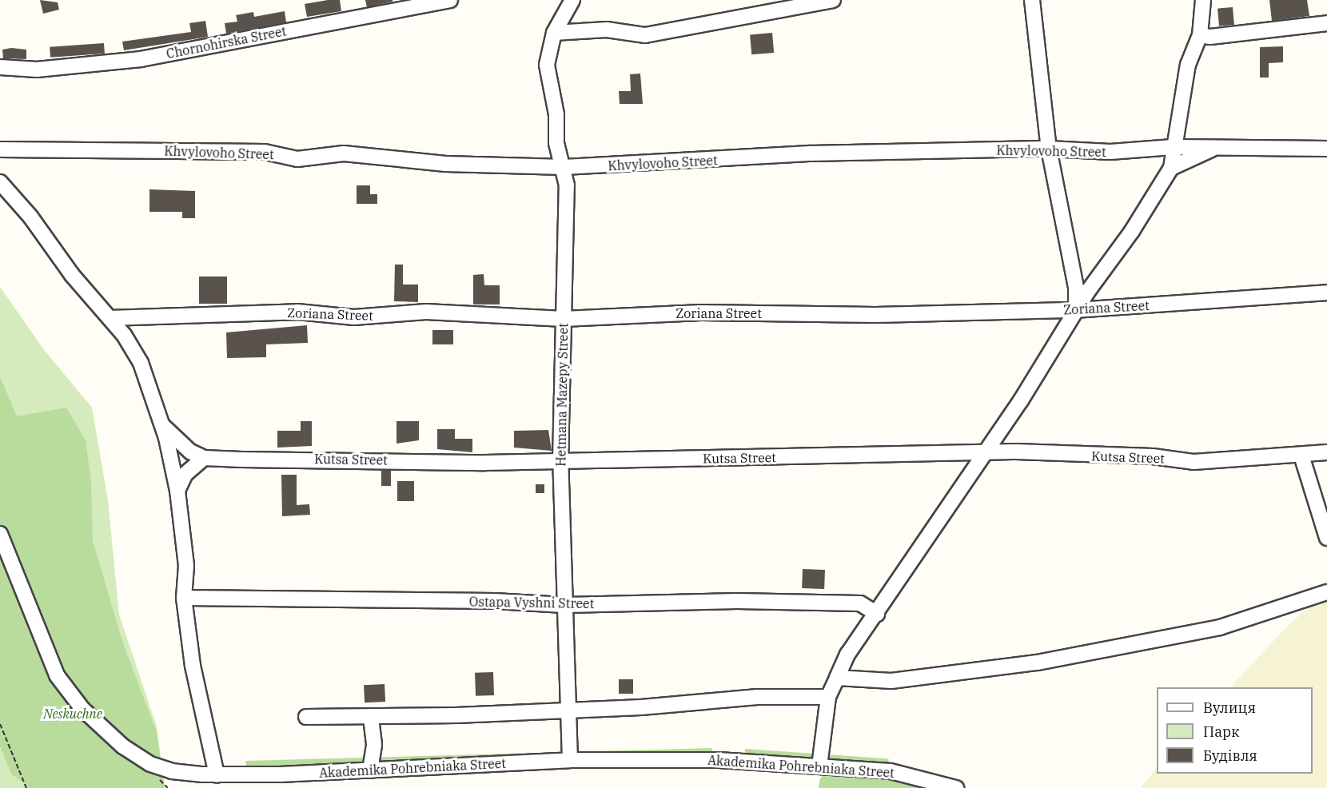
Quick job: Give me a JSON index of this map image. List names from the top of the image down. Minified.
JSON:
{"streets":{"street":["Chornohirska Street","Khvylovoho Street","Zoriana Street","Hetmana Mazepy Street","Kutsa Street","Ostapa Vyshni Street","Akademika Pohrebniaka Street"]},"crossings":[["Khvylovoho Street","Hetmana Mazepy Street"],["Zoriana Street","Hetmana Mazepy Street"],["Hetmana Mazepy Street","Kutsa Street"],["Hetmana Mazepy Street","Ostapa Vyshni Street"],["Hetmana Mazepy Street","Akademika Pohrebniaka Street"]],"parks":["Neskuchne"],"legend":["Вулиця","Парк","Будівля"]}
